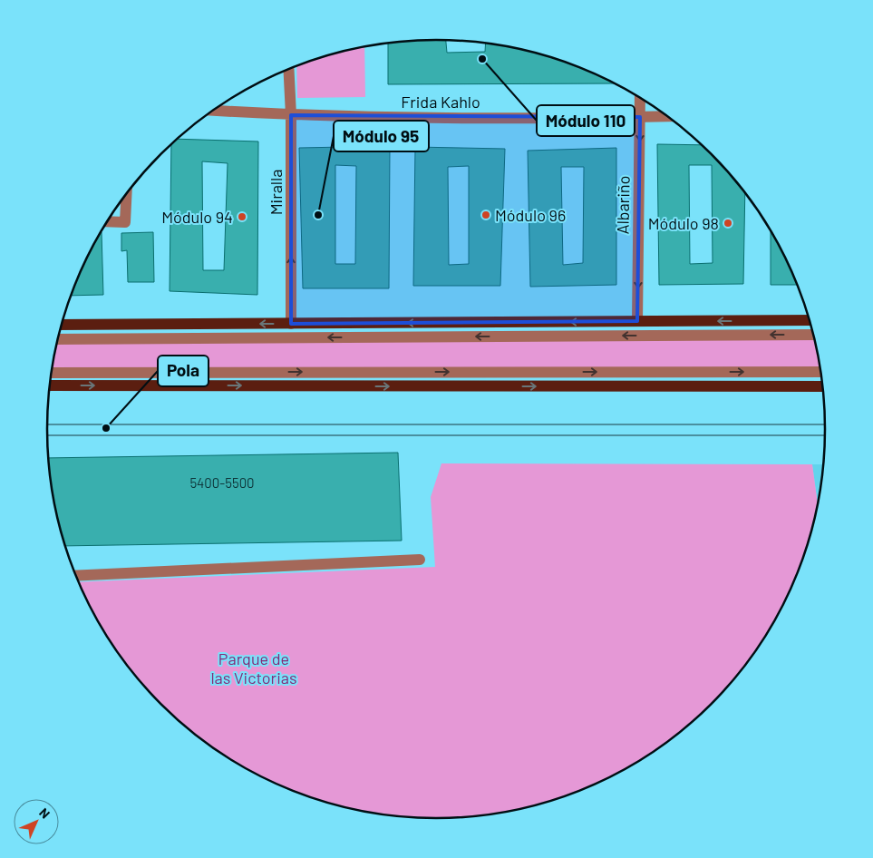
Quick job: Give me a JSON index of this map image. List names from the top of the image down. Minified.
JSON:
{"streets":{"street":["Frida Kahlo","Miralla","Albariño"]},"crossings":[["Frida Kahlo","Miralla"],["Frida Kahlo","Albariño"]],"one_way":["Miralla","Albariño"],"parks":["Parque de las Victorias"],"places":["Módulo 110","Módulo 95","Módulo 96","Módulo 94","Módulo 98","Pola"],"house_numbers":["5400-5500"],"north":"top right"}
